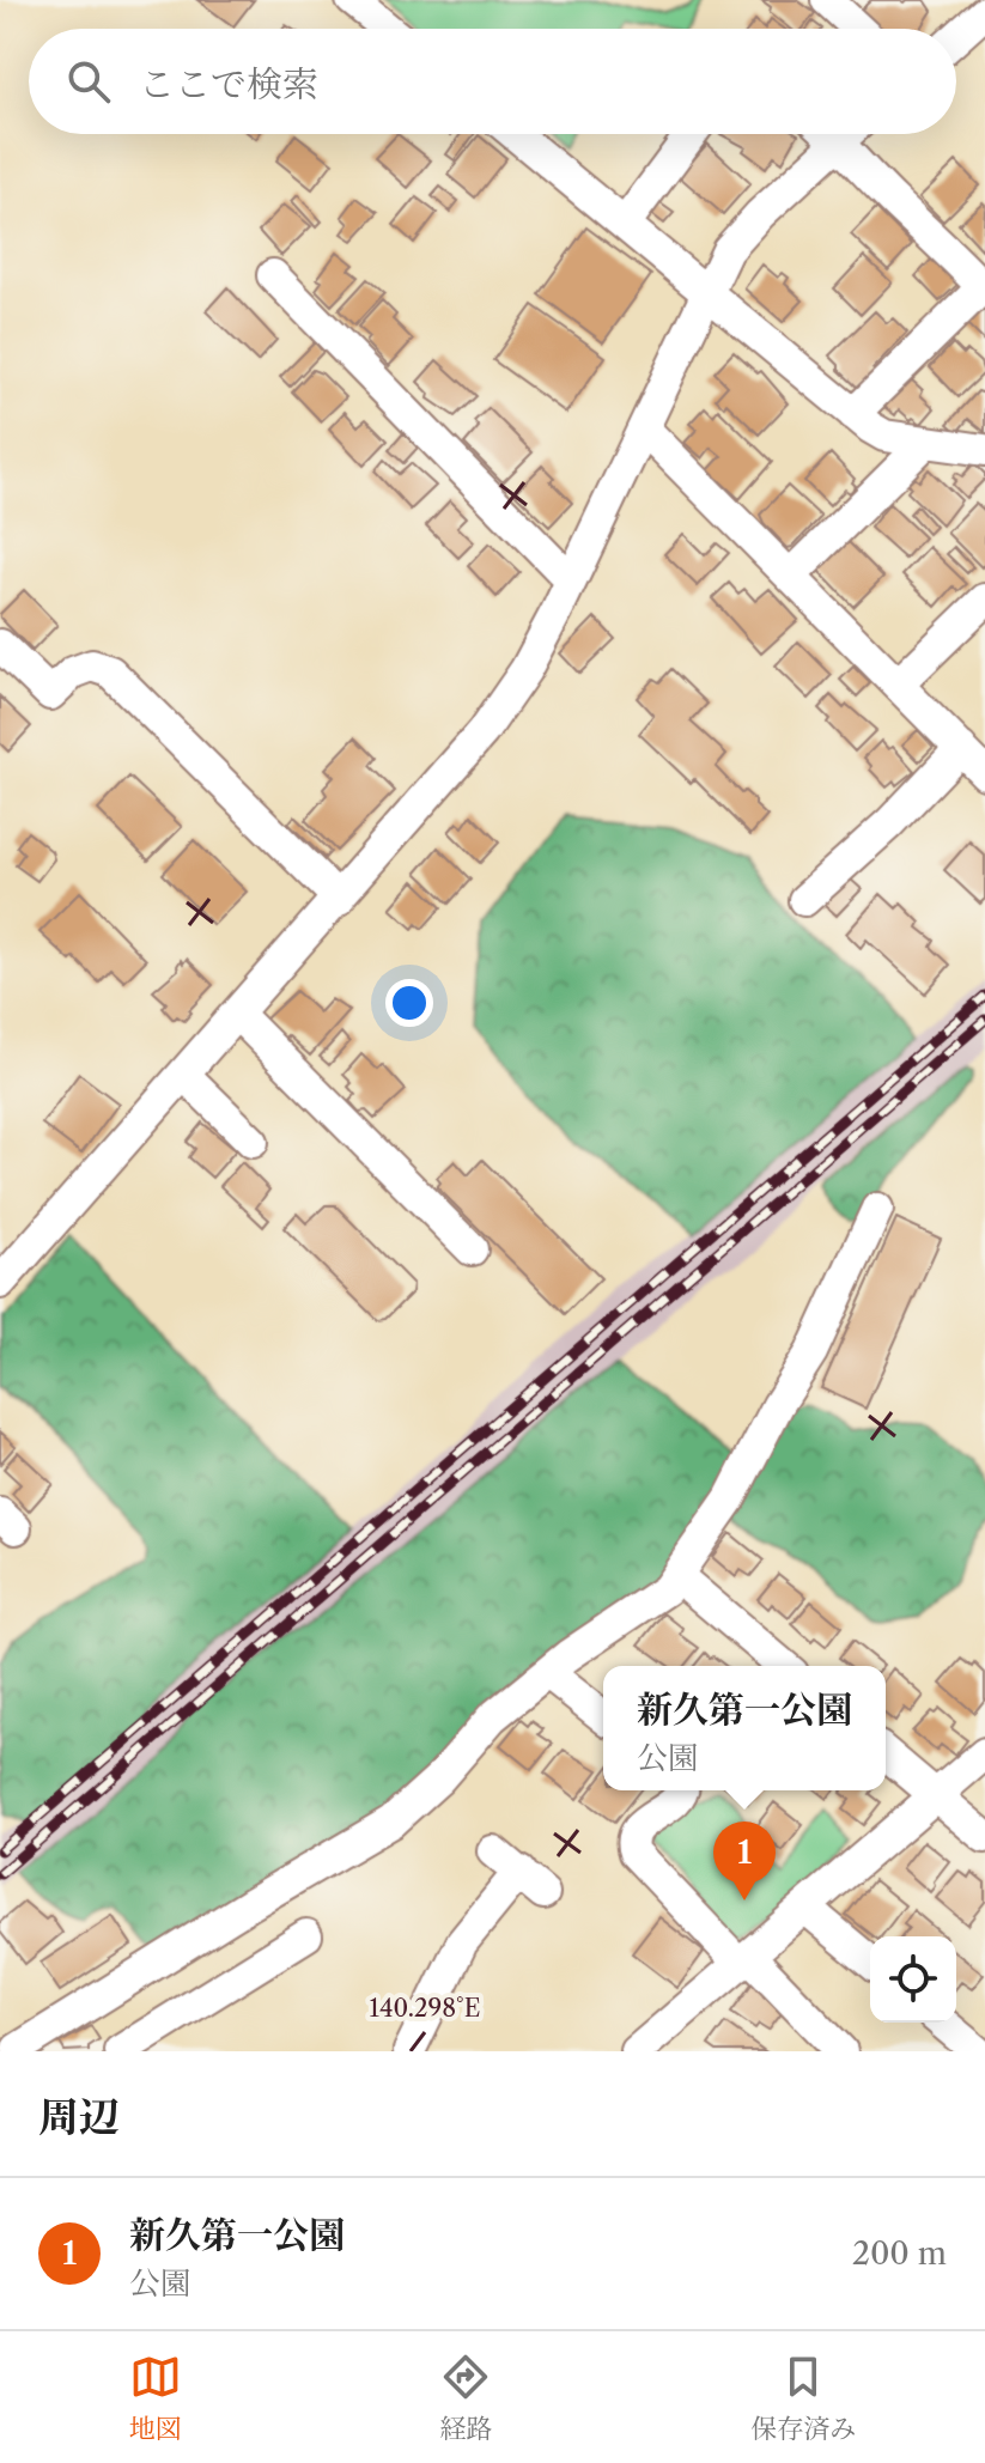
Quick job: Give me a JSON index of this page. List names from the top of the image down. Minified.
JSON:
{"page":{"search":"ここで検索","popup":["新久第一公園","公園"],"pins":"1","heading":"周辺","list":[{"mark":"1","name":"新久第一公園","note":"公園","value":"200 m"}],"nav":["地図","経路","保存済み"]},"coordinates":["140.298°E"]}
